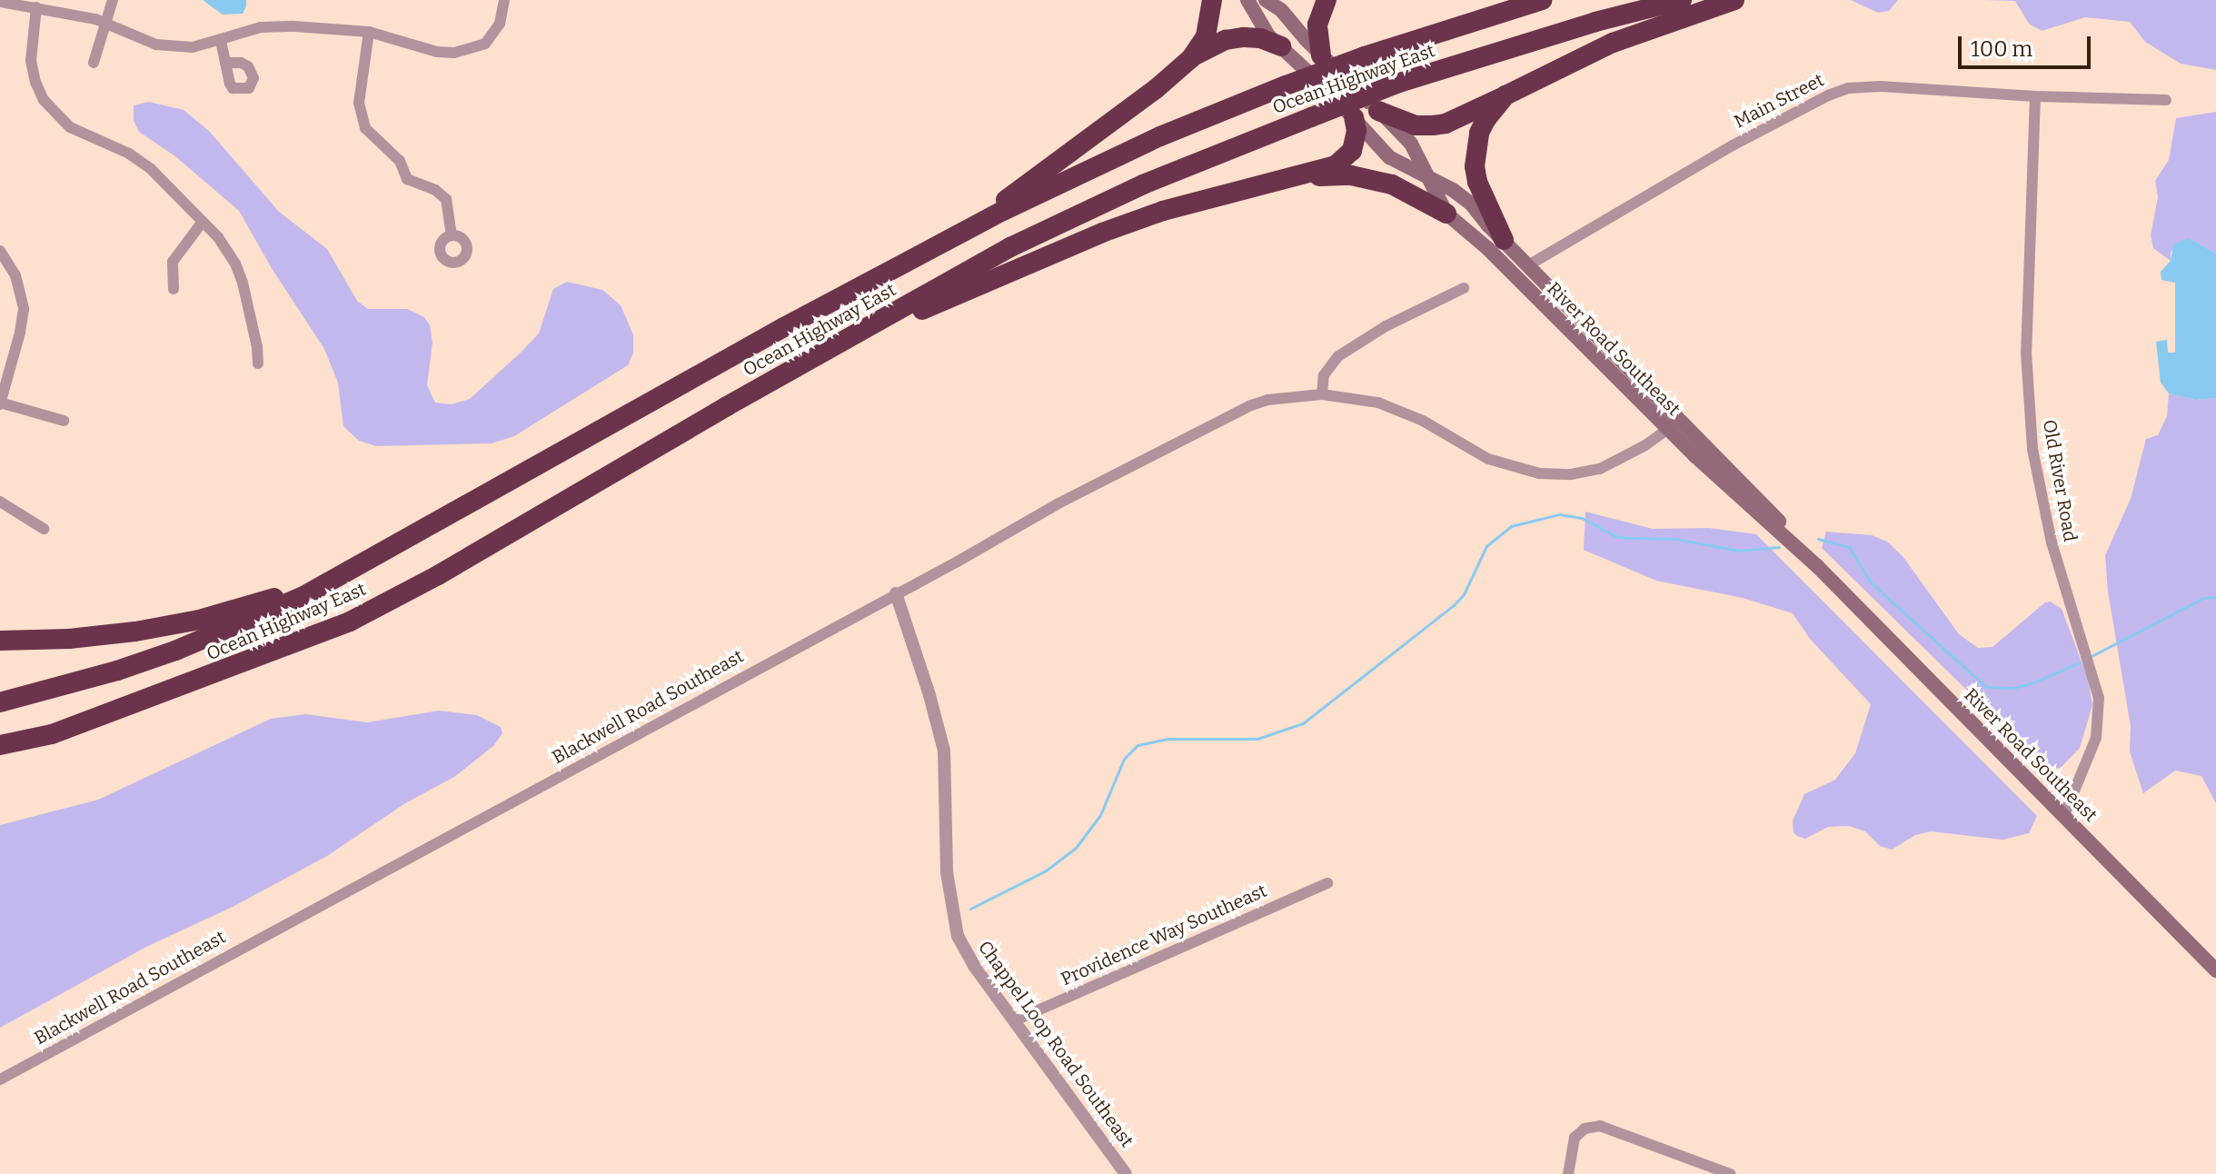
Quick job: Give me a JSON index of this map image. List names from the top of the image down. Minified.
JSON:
{"streets":{"highway":["Ocean Highway East"],"main road":["River Road Southeast"],"street":["Main Street","Old River Road","Blackwell Road Southeast","Providence Way Southeast","Chappel Loop Road Southeast"]},"crossings":[["Main Street","River Road Southeast"],["Main Street","Old River Road"],["River Road Southeast","Old River Road"],["River Road Southeast","Blackwell Road Southeast"],["Blackwell Road Southeast","Chappel Loop Road Southeast"],["Providence Way Southeast","Chappel Loop Road Southeast"]],"scale_bar":"100 m"}
